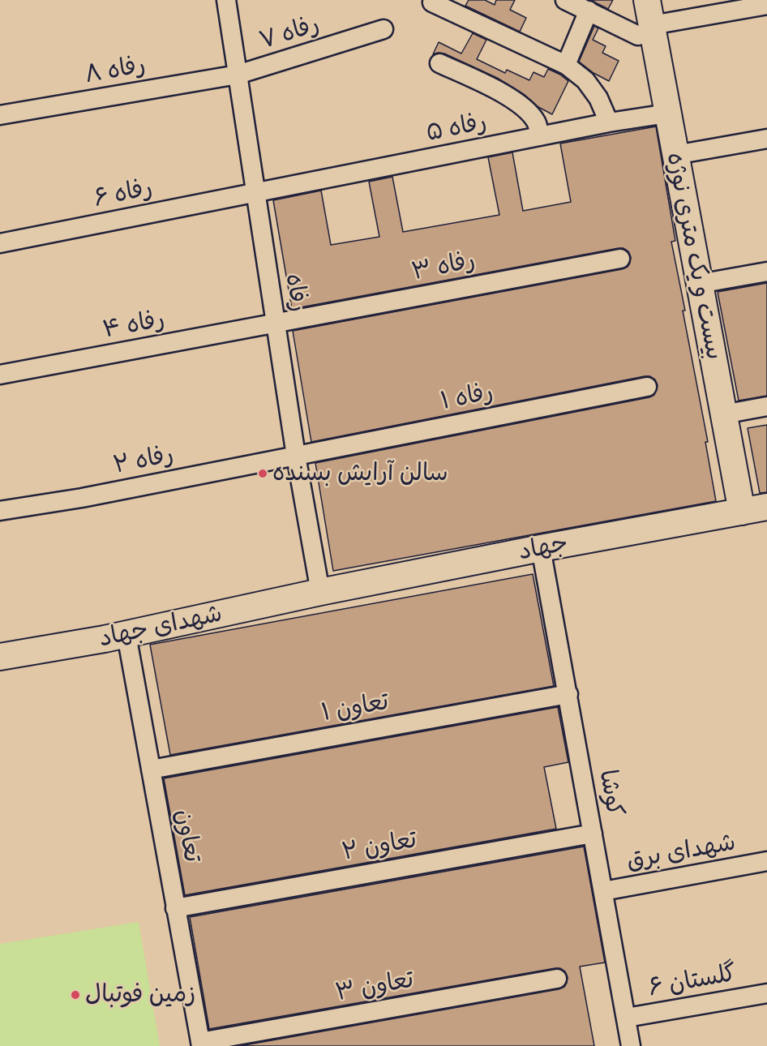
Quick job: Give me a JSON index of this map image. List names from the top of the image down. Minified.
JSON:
{"streets":{"street":["رفاه ۷","رفاه ۸","رفاه ۵","رفاه ۶","بیست و یک متری نوژه","رفاه ۳","رفاه","رفاه ۴","رفاه ۱","رفاه ۲","جهاد","شهدای جهاد","تعاون ۱","کوشا","تعاون","تعاون ۲","شهدای برق","گلستان ۶","تعاون ۳"]},"crossings":[["رفاه ۷","رفاه ۸"],["رفاه ۷","رفاه"],["رفاه ۸","رفاه"],["رفاه ۵","رفاه ۶"],["رفاه ۵","بیست و یک متری نوژه"],["رفاه ۵","رفاه"],["رفاه ۶","رفاه"],["بیست و یک متری نوژه","جهاد"],["رفاه ۳","رفاه"],["رفاه ۳","رفاه ۴"],["رفاه","رفاه ۴"],["رفاه","رفاه ۱"],["رفاه","رفاه ۲"],["رفاه","جهاد"],["رفاه","شهدای جهاد"],["رفاه ۱","رفاه ۲"],["جهاد","شهدای جهاد"],["جهاد","کوشا"],["شهدای جهاد","تعاون"],["تعاون ۱","کوشا"],["تعاون ۱","تعاون"],["کوشا","تعاون ۲"],["کوشا","شهدای برق"],["کوشا","گلستان ۶"],["تعاون","تعاون ۲"],["تعاون","تعاون ۳"]],"places":["سالن آرایش بسنده","زمین فوتبال"]}
